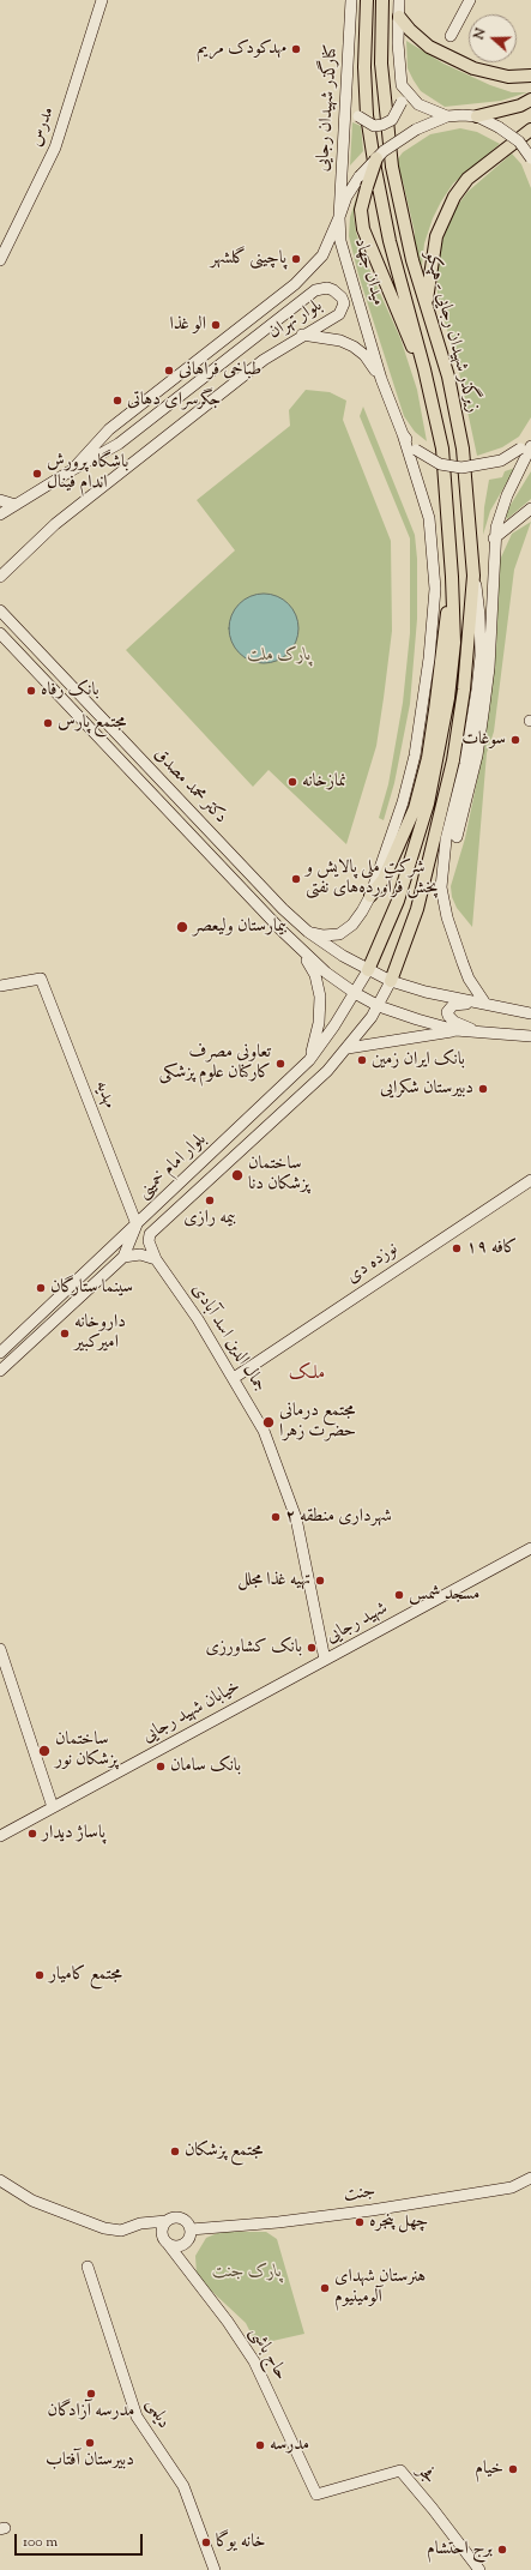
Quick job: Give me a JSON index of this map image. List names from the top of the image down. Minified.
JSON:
{"streets":{"main road":["کنارگذر شهیدان رجایی","مدرس","میدان جهاد","بلوار تهران","زیرگذر شهیدان رجایی - هپکو","دکتر محمد مصدق","مهدیه","بلوار امام خمینی","نوزده دی","جمال الدین اسد آبادی","شهید رجایی","خیابان شهید رجایی","جنت","حاج باشی","دیلمی","فجر"]},"crossings":[["کنارگذر شهیدان رجایی","میدان جهاد"],["کنارگذر شهیدان رجایی","بلوار تهران"],["میدان جهاد","بلوار تهران"],["زیرگذر شهیدان رجایی - هپکو","دکتر محمد مصدق"],["زیرگذر شهیدان رجایی - هپکو","بلوار امام خمینی"],["دکتر محمد مصدق","بلوار امام خمینی"],["مهدیه","بلوار امام خمینی"],["بلوار امام خمینی","جمال الدین اسد آبادی"],["نوزده دی","جمال الدین اسد آبادی"],["جمال الدین اسد آبادی","شهید رجایی"],["جمال الدین اسد آبادی","خیابان شهید رجایی"],["شهید رجایی","خیابان شهید رجایی"],["جنت","حاج باشی"],["حاج باشی","فجر"]],"districts":["ملک"],"parks":["پارک ملت","پارک جنت"],"places":["مهدکودک مریم","پاچینی گلشهر","الو غذا","طباخی فراهانی","جگرسرای دهاتی","باشگاه پرورش اندام فینال","بانک رفاه","مجتمع پارس","سوغات","نمازخانه","شرکت ملی پالایش و پخش فرآورده‌های نفتی","بیمارستان ولیعصر","بانک ایران زمین","تعاونی مصرف کارکنان علوم پزشکی","دبیرستان شکرایی","ساختمان پزشکان دنا","بیمه رازی","کافه ۱۹","سینما ستارگان","داروخانه امیرکبیر","مجتمع درمانی حضرت زهرا","شهرداری منطقه ۲","تهیه غذا مجلل","مسجد شمس","بانک کشاورزی","ساختمان پزشکان نور","بانک سامان","پاساژ دیدار","مجتمع کامیار","مجتمع پزشکان","چهل پنجره","هنرستان شهدای آلومینیوم","مدرسه آزادگان","دبیرستان آفتاب","مدرسه","خیام","خانه یوگا","برج احتشام"],"scale_bar":"100 m","north":"left"}
